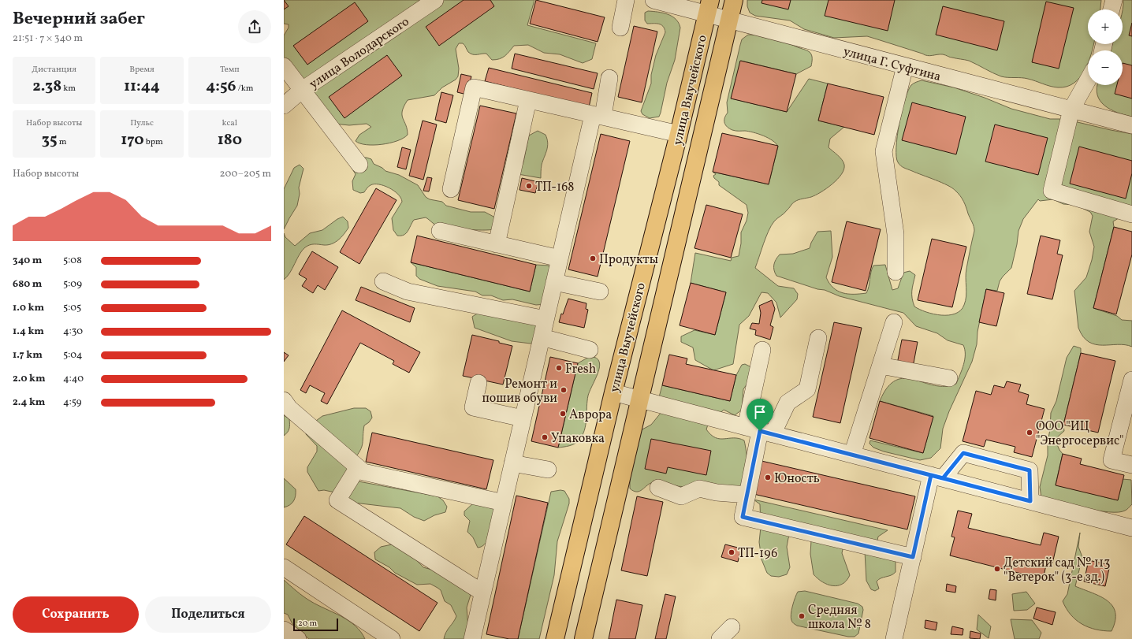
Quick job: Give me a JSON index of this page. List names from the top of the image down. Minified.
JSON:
{"streets":{"main road":["улица Выучейского"],"street":["улица Володарского","улица Г. Суфтина"]},"crossings":[["улица Г. Суфтина","улица Выучейского"]],"places":["ТП-168","Продукты","Fresh","Ремонт и пошив обуви","Аврора","ООО \"ИЦ \"Энергосервис\"","Упаковка","Юность","ТП-196","Детский сад № 113 \"Ветерок\" (3-е зд.)","Средняя школа № 8"],"scale_bar":"20 m","page":{"heading":["Вечерний забег","21:51 · 7 × 340 m"],"map_buttons":["+","−"],"stats":[["Дистанция","2.38 km"],["Время","11:44"],["Темп","4:56 /km"],["Набор высоты","35 m"],["Пульс","170 bpm"],["kcal","180"]],"chart":["Набор высоты","200–205 m"],"list":[{"name":"340 m","note":"5:08"},{"name":"680 m","note":"5:09"},{"name":"1.0 km","note":"5:05"},{"name":"1.4 km","note":"4:30"},{"name":"1.7 km","note":"5:04"},{"name":"2.0 km","note":"4:40"},{"name":"2.4 km","note":"4:59"}],"buttons":["Сохранить","Поделиться"],"scale":"20 m"}}
